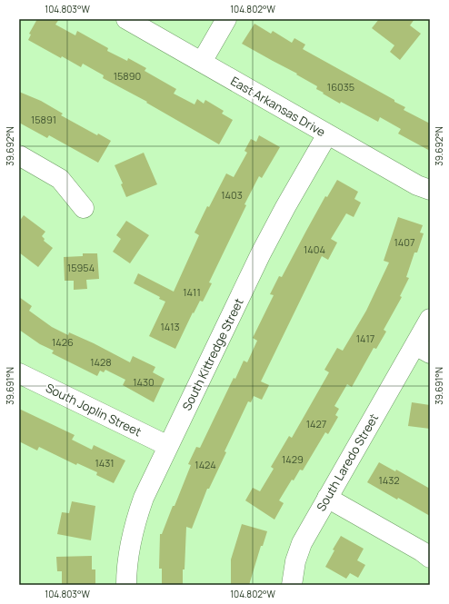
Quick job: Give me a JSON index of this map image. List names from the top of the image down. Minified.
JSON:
{"streets":{"street":["East Arkansas Drive","South Kittredge Street","South Joplin Street","South Laredo Street"]},"crossings":[["East Arkansas Drive","South Kittredge Street"],["South Kittredge Street","South Joplin Street"]],"house_numbers":["15890","16035","15891","1403","1407","1404","15954","1411","1413","1417","1426","1428","1430","1427","1429","1431","1424","1432"],"coordinates":["104.803°W","104.802°W","39.692°N","39.691°N"]}
